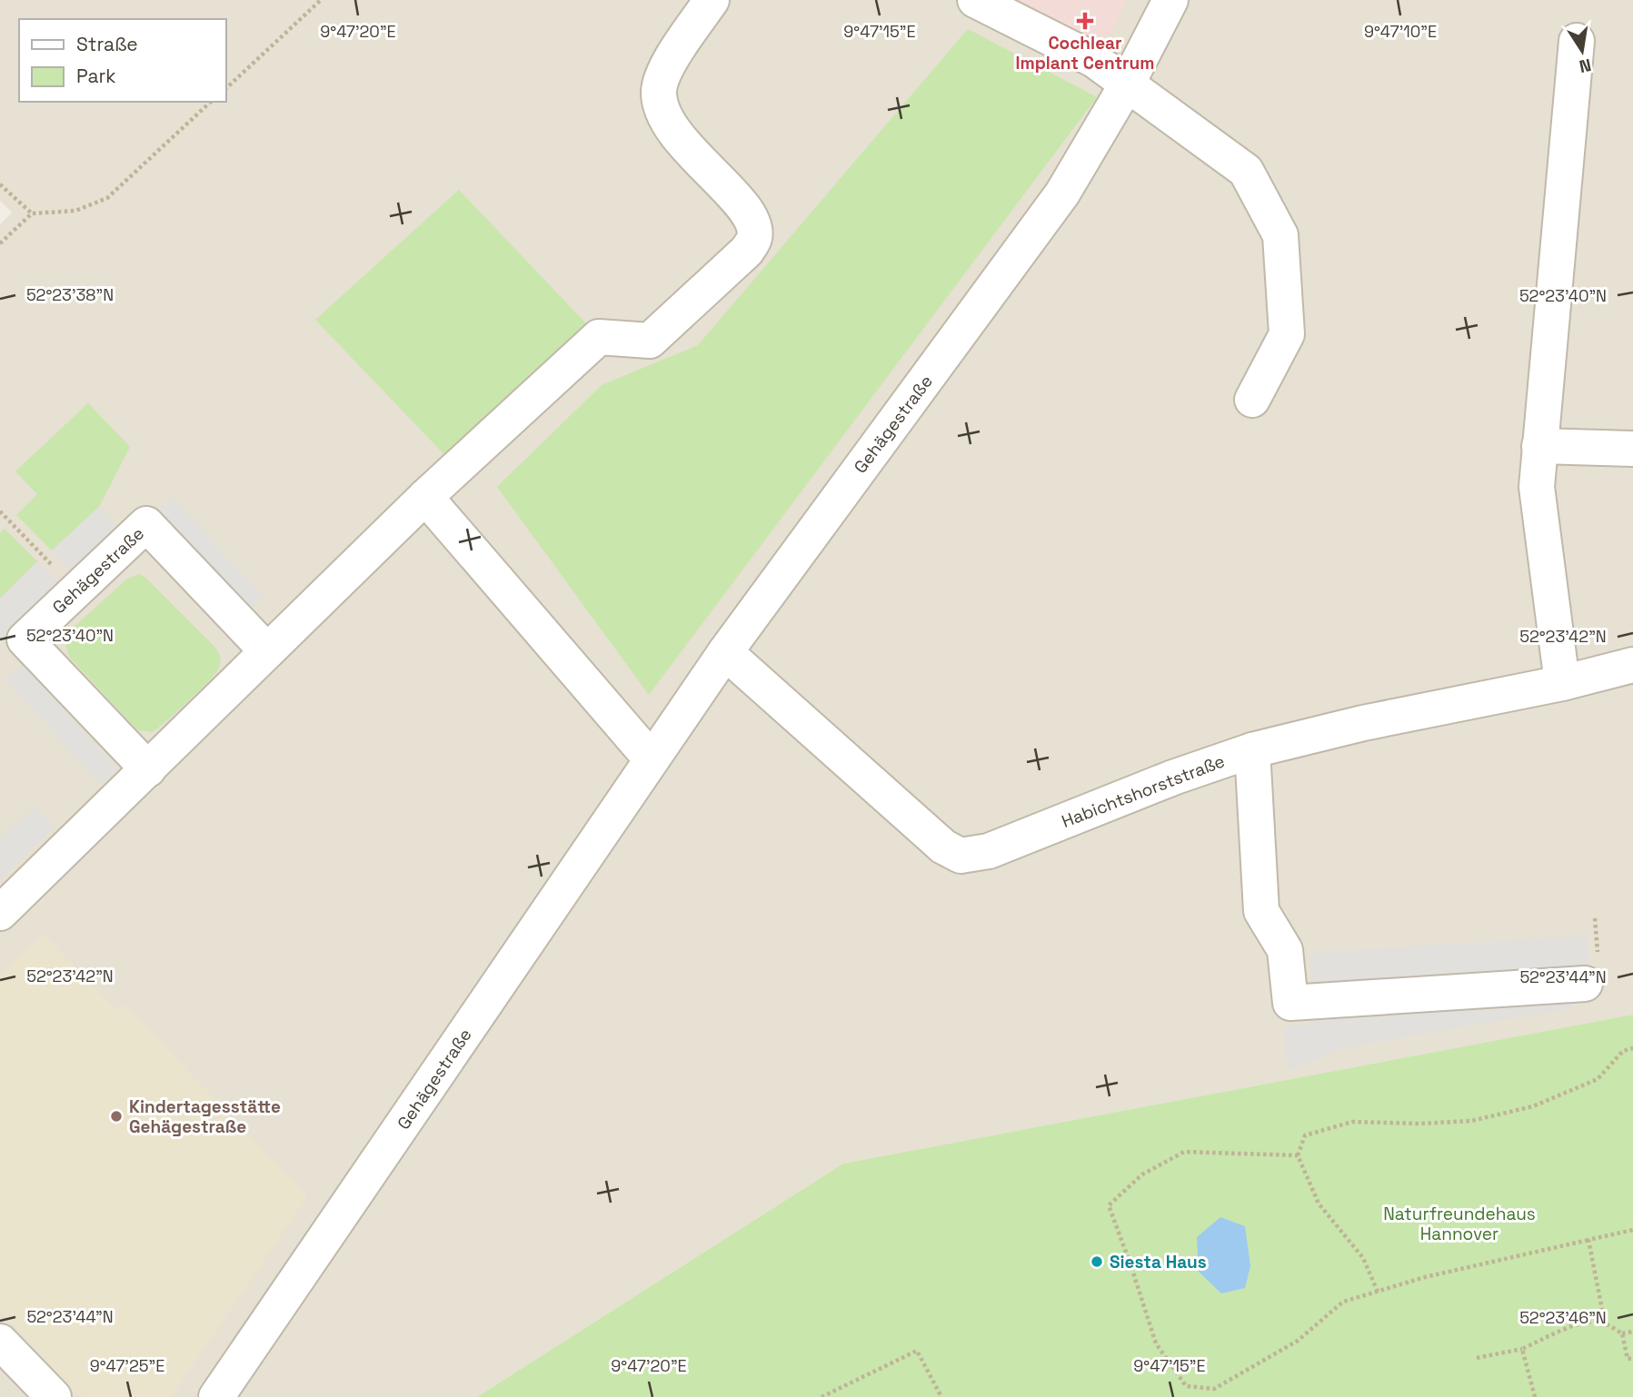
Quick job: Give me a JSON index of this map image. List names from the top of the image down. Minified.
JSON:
{"streets":{"street":["Gehägestraße","Habichtshorststraße"]},"crossings":[["Gehägestraße","Habichtshorststraße"]],"parks":["Naturfreundehaus Hannover"],"places":{"health":["Cochlear Implant Centrum"],"other":["Kindertagesstätte Gehägestraße","Siesta Haus"]},"legend":["Straße","Park"],"north":"bottom","coordinates":["9°47'20\"E","9°47'15\"E","9°47'10\"E","52°23'38\"N","52°23'40\"N","52°23'42\"N","52°23'44\"N","52°23'46\"N","9°47'25\"E"]}
